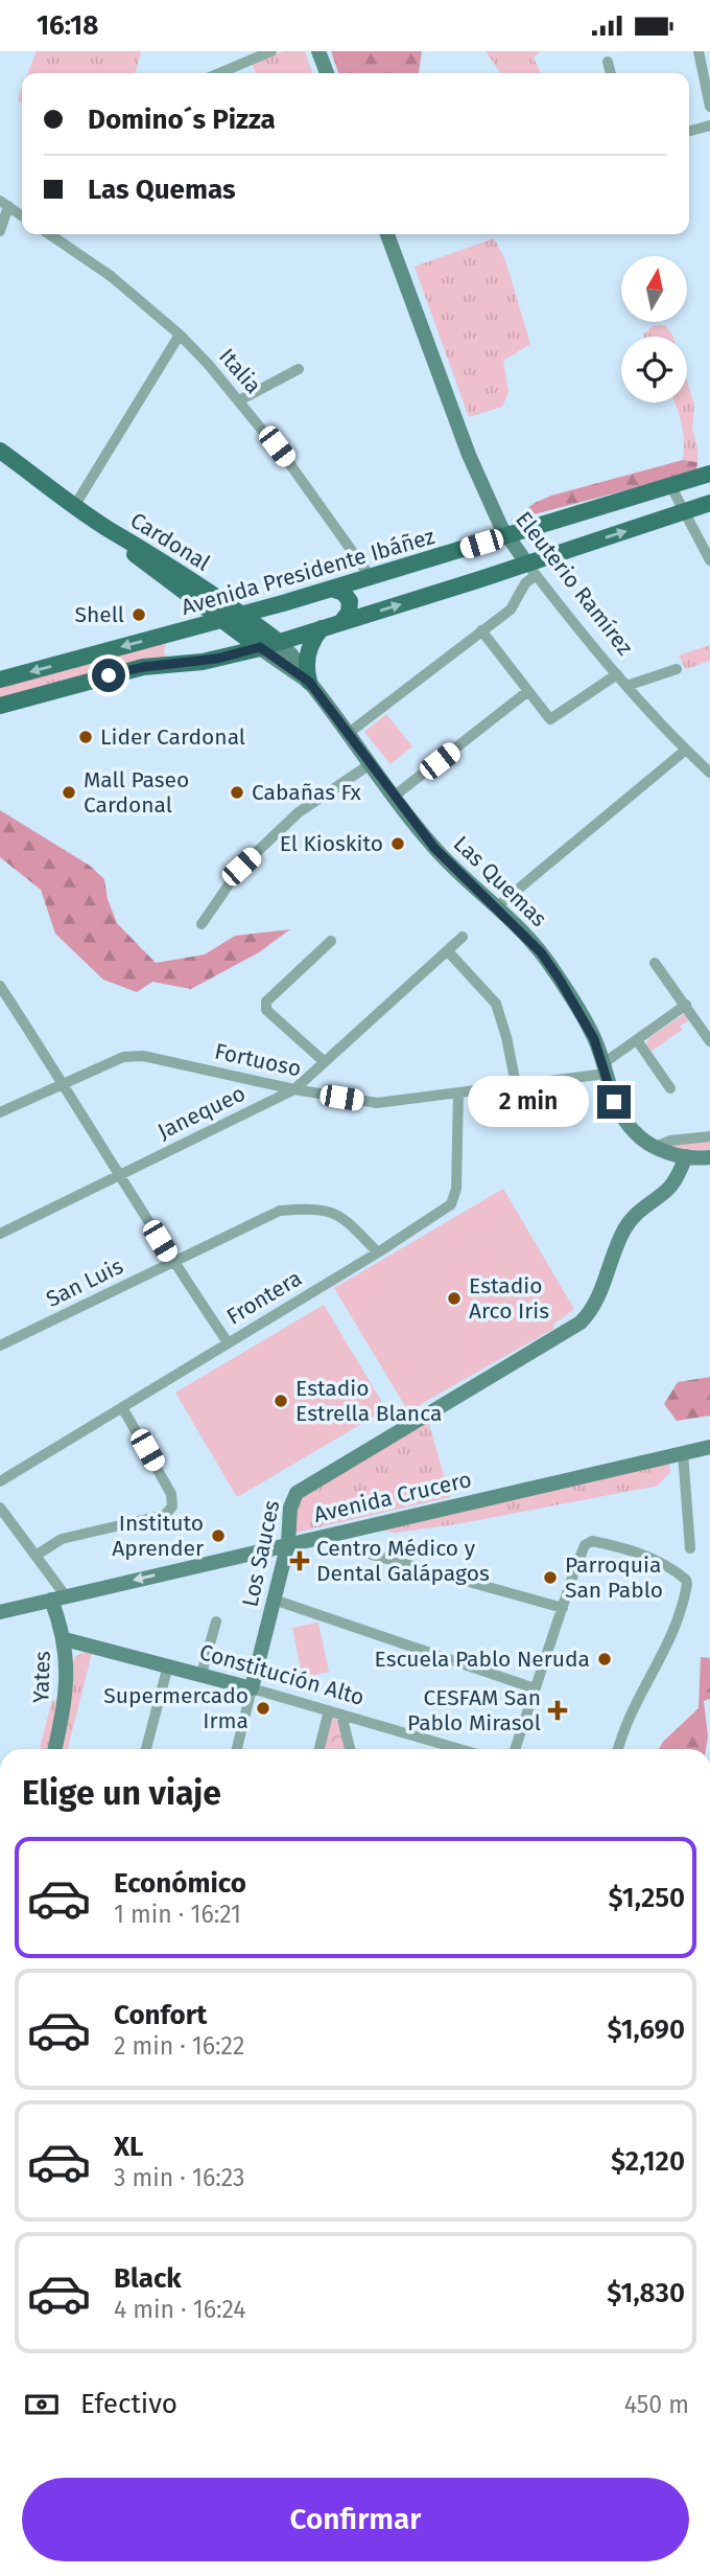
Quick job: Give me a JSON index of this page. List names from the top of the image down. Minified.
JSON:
{"streets":{"main road":["Cardonal","Avenida Presidente Ibáñez","Eleuterio Ramírez","Las Quemas","Avenida Crucero","Los Sauces","Constitución Alto","Yates"],"street":["Italia","Fortuoso","Janequeo","San Luis","Frontera"]},"crossings":[["Italia","Avenida Presidente Ibáñez"],["Cardonal","Avenida Presidente Ibáñez"],["Cardonal","Las Quemas"],["Avenida Presidente Ibáñez","Eleuterio Ramírez"],["Las Quemas","Fortuoso"],["Las Quemas","Los Sauces"],["Fortuoso","Janequeo"],["Fortuoso","Frontera"],["San Luis","Frontera"],["Avenida Crucero","Los Sauces"],["Avenida Crucero","Yates"],["Los Sauces","Constitución Alto"],["Constitución Alto","Yates"]],"places":{"other":["Shell","Lider Cardonal","Mall Paseo Cardonal","Cabañas Fx","El Kioskito","Estadio Arco Iris","Estadio Estrella Blanca","Instituto Aprender","Parroquia San Pablo","Escuela Pablo Neruda","Supermercado Irma"],"health":["Centro Médico y Dental Galápagos","CESFAM San Pablo Mirasol"]},"north":"top","page":{"status":"16:18","banner":["Domino´s Pizza","Las Quemas"],"bubble":"2 min","heading":"Elige un viaje","list":[{"name":"Económico","note":"1 min · 16:21","value":"$1,250"},{"name":"Confort","note":"2 min · 16:22","value":"$1,690"},{"name":"XL","note":"3 min · 16:23","value":"$2,120"},{"name":"Black","note":"4 min · 16:24","value":"$1,830"}],"pay":["Efectivo","450 m"],"buttons":"Confirmar"}}
